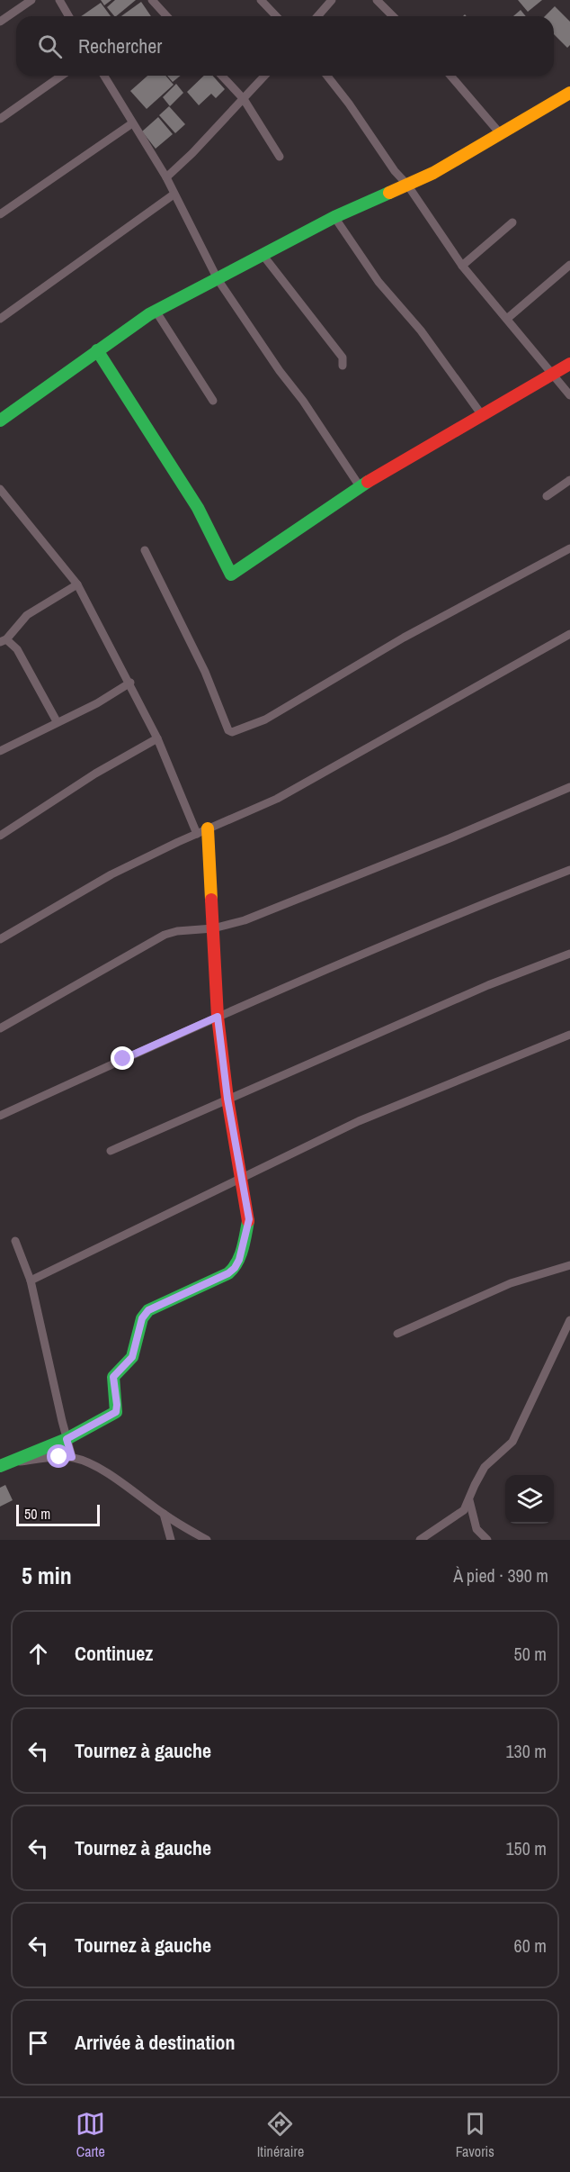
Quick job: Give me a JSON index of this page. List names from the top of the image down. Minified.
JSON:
{"scale_bar":"50 m","page":{"search":"Rechercher","scale":"50 m","heading":["5 min","À pied · 390 m"],"list":[["Continuez","50 m"],["Tournez à gauche","130 m"],["Tournez à gauche","150 m"],["Tournez à gauche","60 m"],"Arrivée à destination"],"nav":["Carte","Itinéraire","Favoris"]}}
